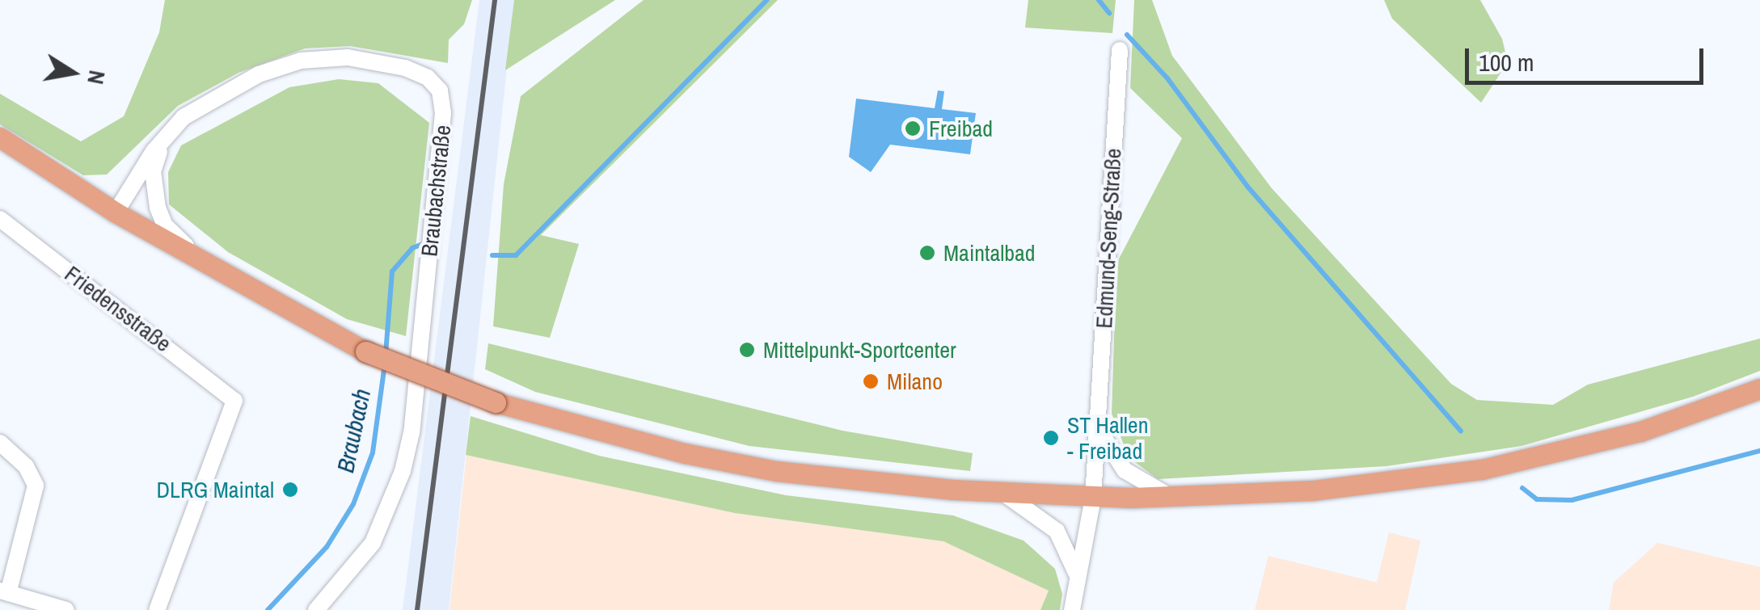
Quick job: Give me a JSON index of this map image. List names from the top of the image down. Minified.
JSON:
{"streets":{"street":["Braubachstraße","Edmund-Seng-Straße","Friedensstraße"]},"water":["Braubach"],"places":["Freibad","Maintalbad","Mittelpunkt-Sportcenter","Milano","ST Hallen - Freibad","DLRG Maintal"],"scale_bar":"100 m","north":"right"}
